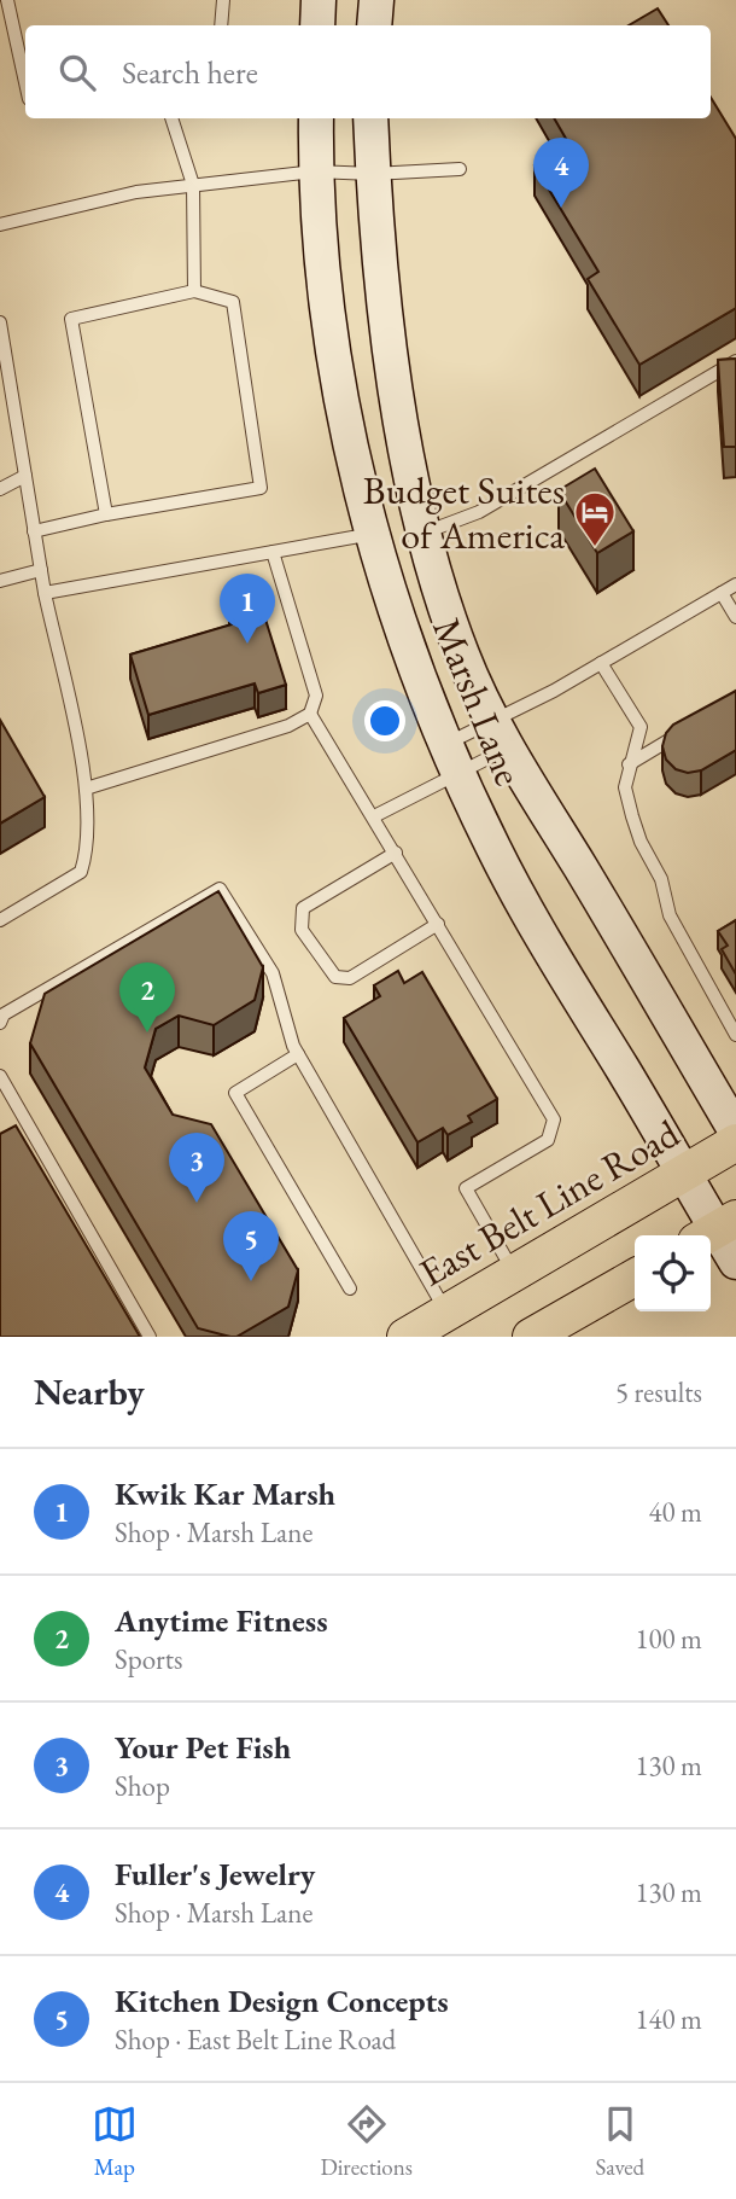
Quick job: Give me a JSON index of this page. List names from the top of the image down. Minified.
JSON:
{"streets":{"main road":["Marsh Lane","East Belt Line Road"]},"crossings":[["Marsh Lane","East Belt Line Road"]],"places":{"hotel":["Budget Suites of America"]},"page":{"search":"Search here","pins":["4","1","2","3","5"],"heading":["Nearby","5 results"],"list":[{"mark":"1","name":"Kwik Kar Marsh","note":"Shop · Marsh Lane","value":"40 m"},{"mark":"2","name":"Anytime Fitness","note":"Sports","value":"100 m"},{"mark":"3","name":"Your Pet Fish","note":"Shop","value":"130 m"},{"mark":"4","name":"Fuller's Jewelry","note":"Shop · Marsh Lane","value":"130 m"},{"mark":"5","name":"Kitchen Design Concepts","note":"Shop · East Belt Line Road","value":"140 m"}],"nav":["Map","Directions","Saved"]}}
